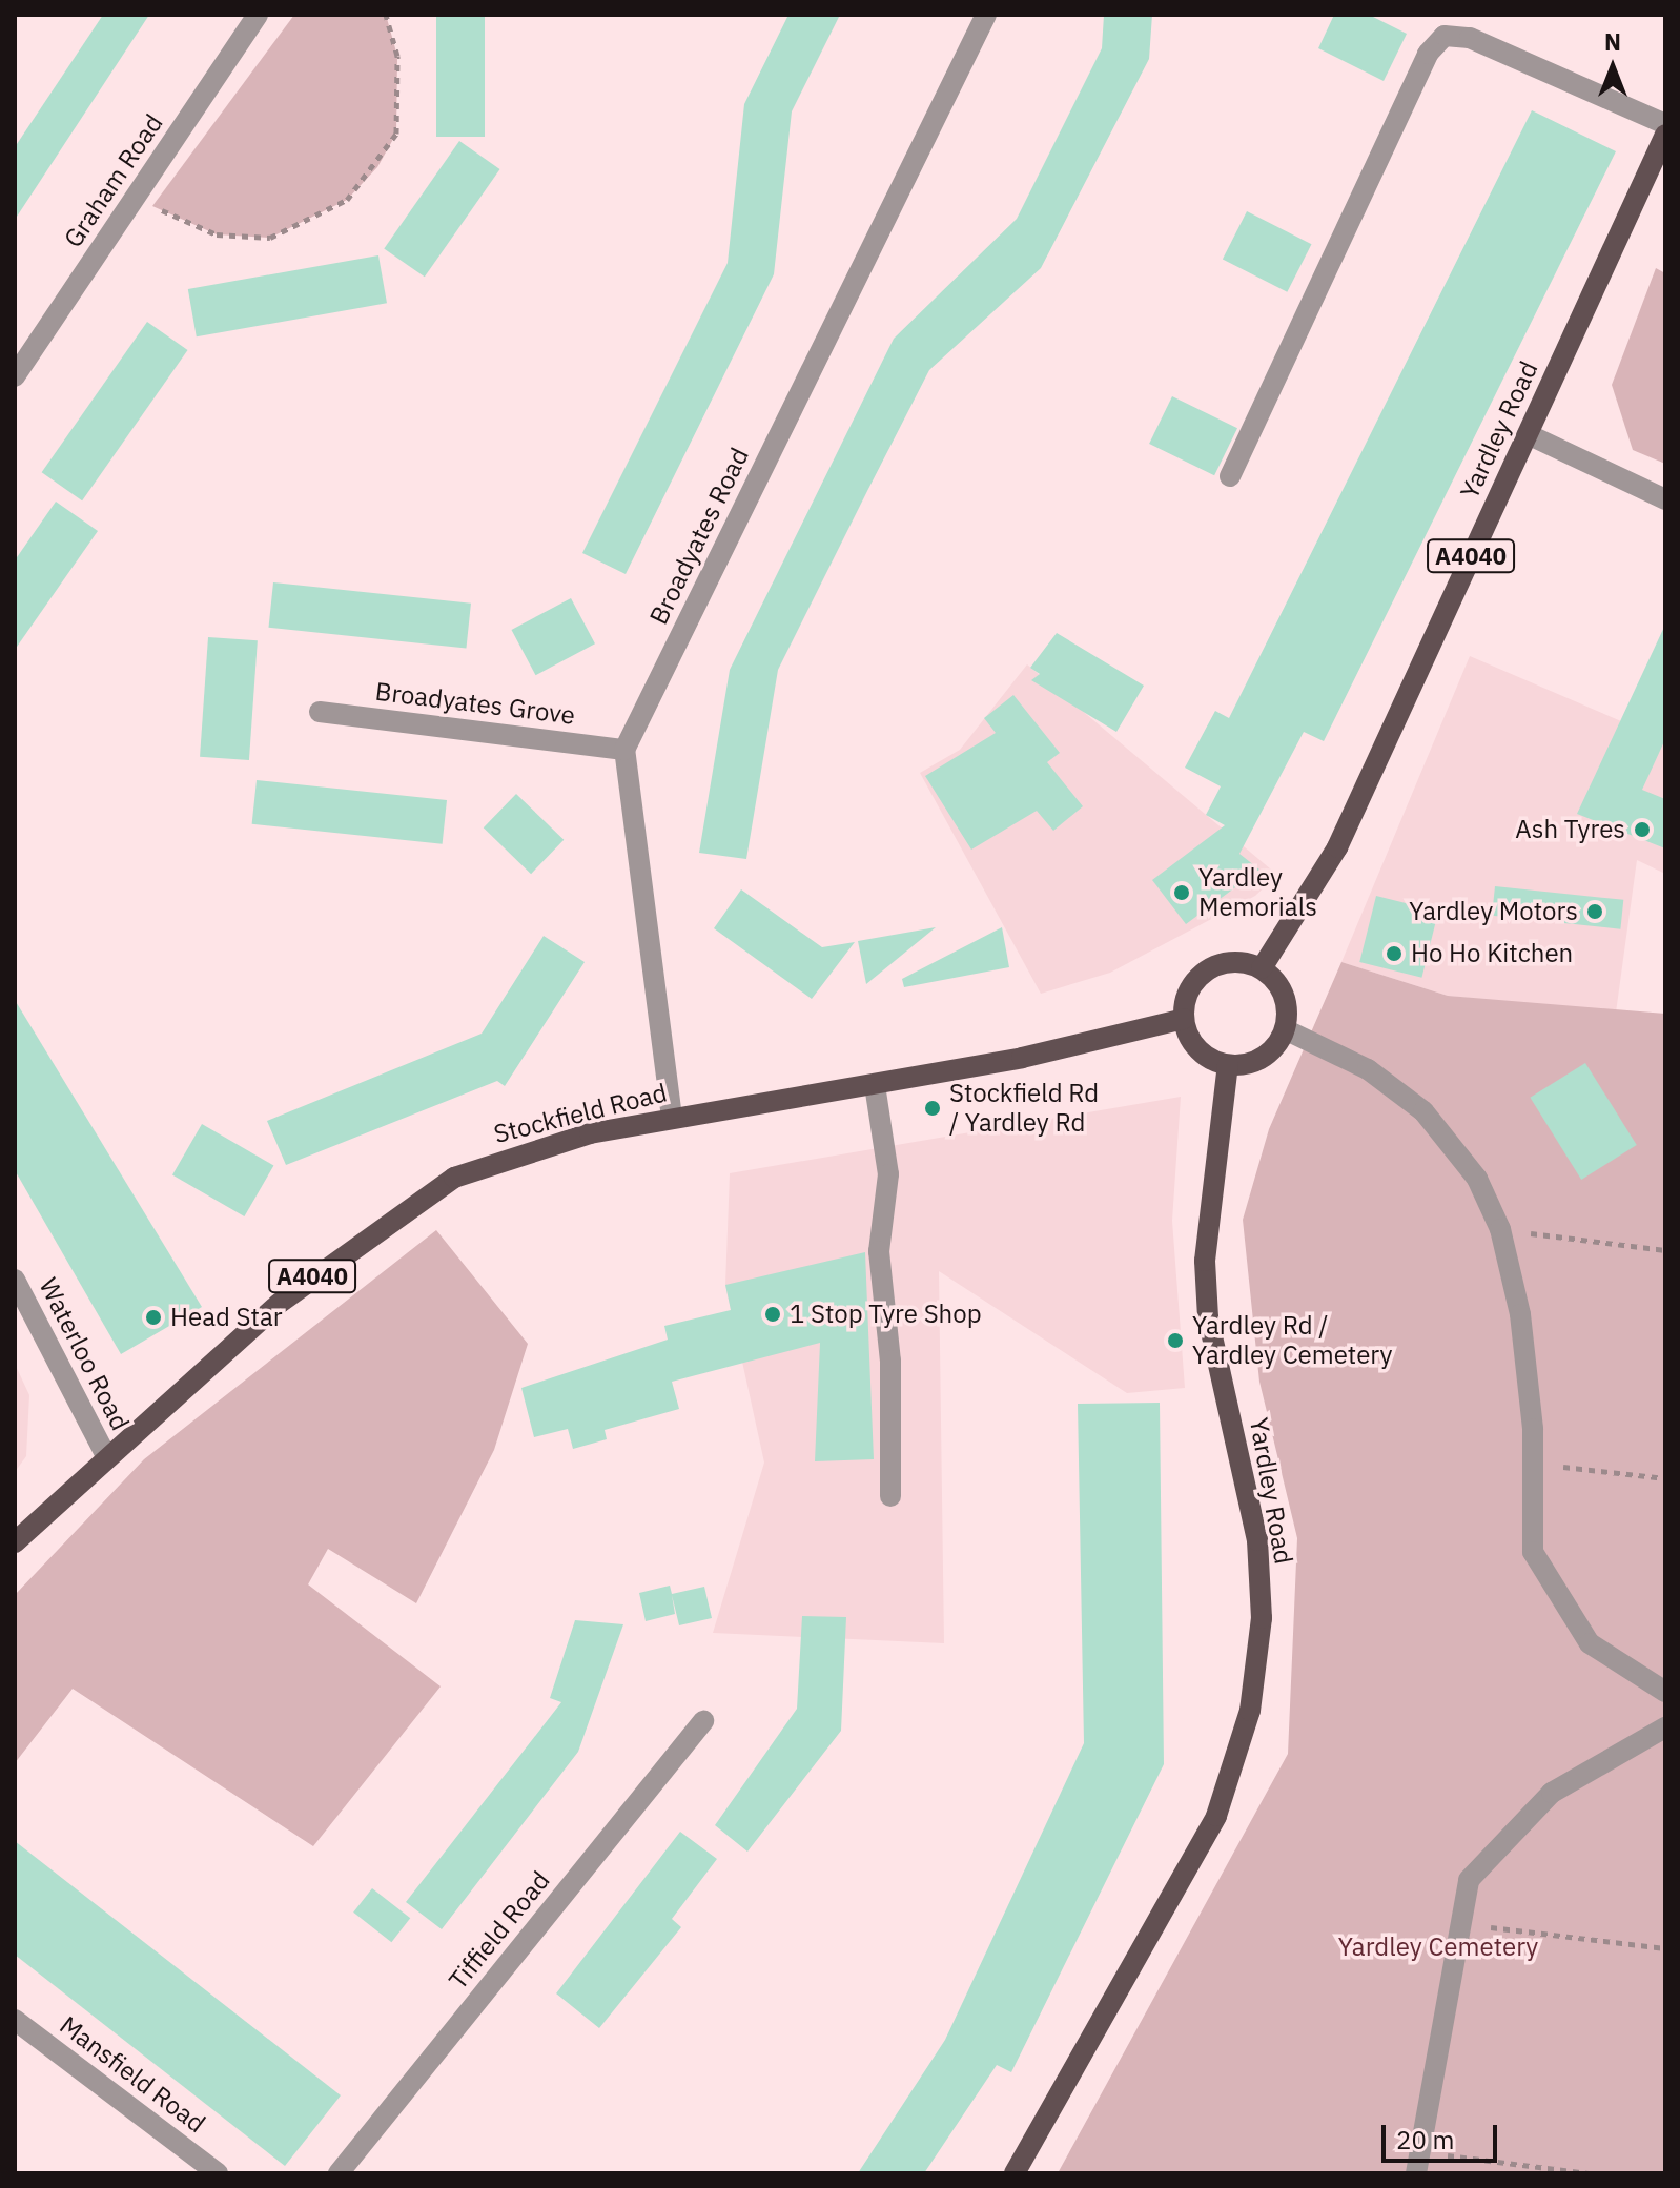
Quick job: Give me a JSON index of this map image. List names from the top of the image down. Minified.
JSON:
{"streets":{"main road":["Yardley Road","A4040","Stockfield Road"],"street":["Graham Road","Broadyates Road","Broadyates Grove","Waterloo Road","Tiffield Road","Mansfield Road"]},"crossings":[["Yardley Road","Stockfield Road"],["Broadyates Road","Broadyates Grove"],["Stockfield Road","Waterloo Road"]],"parks":["Yardley Cemetery"],"places":["Ash Tyres","Yardley Memorials","Yardley Motors","Ho Ho Kitchen","Stockfield Rd / Yardley Rd","1 Stop Tyre Shop","Head Star","Yardley Rd / Yardley Cemetery"],"scale_bar":"20 m","north":"top"}
